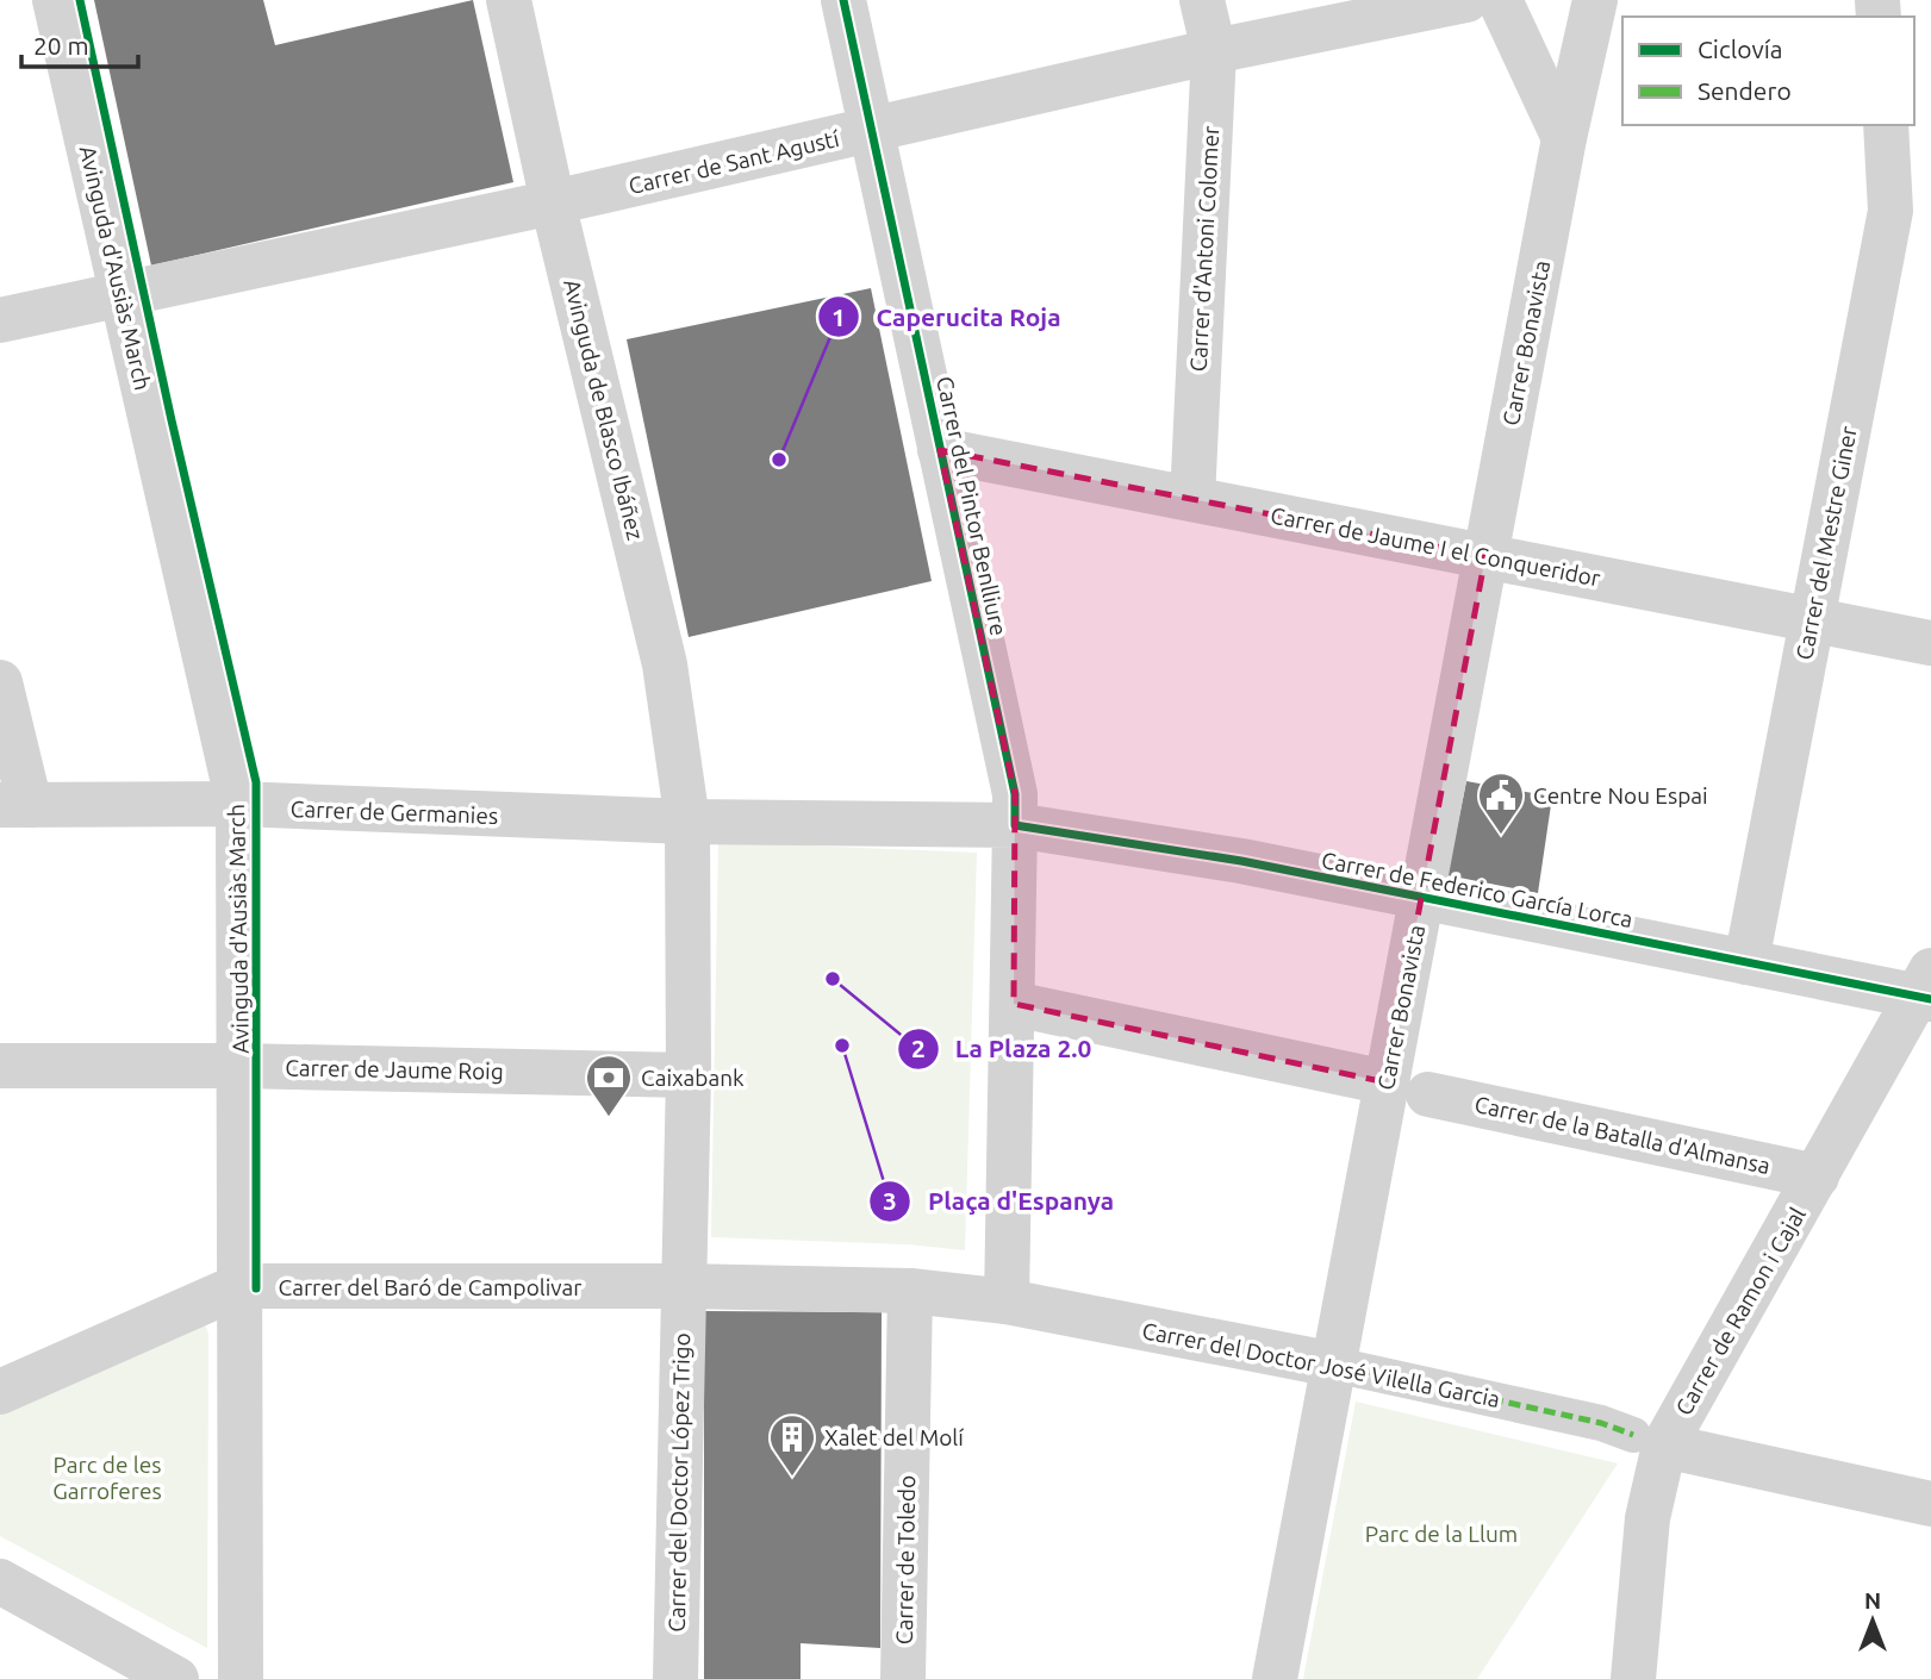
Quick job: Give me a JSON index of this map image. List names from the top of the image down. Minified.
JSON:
{"streets":{"street":["Carrer de Sant Agustí","Carrer d'Antoni Colomer","Avinguda d'Ausiàs March","Carrer Bonavista","Avinguda de Blasco Ibáñez","Carrer del Pintor Benlliure","Carrer del Mestre Giner","Carrer de Jaume I el Conqueridor","Carrer de Germanies","Carrer de Federico García Lorca","Carrer de Jaume Roig","Carrer de la Batalla d'Almansa","Carrer del Baró de Campolivar","Carrer de Ramon i Cajal","Carrer del Doctor José Vilella Garcia","Carrer del Doctor López Trigo","Carrer de Toledo"]},"crossings":[["Carrer de Sant Agustí","Carrer d'Antoni Colomer"],["Carrer de Sant Agustí","Avinguda d'Ausiàs March"],["Carrer de Sant Agustí","Avinguda de Blasco Ibáñez"],["Carrer de Sant Agustí","Carrer del Pintor Benlliure"],["Carrer d'Antoni Colomer","Carrer de Jaume I el Conqueridor"],["Avinguda d'Ausiàs March","Carrer de Germanies"],["Avinguda d'Ausiàs March","Carrer de Jaume Roig"],["Avinguda d'Ausiàs March","Carrer del Baró de Campolivar"],["Carrer Bonavista","Carrer de Jaume I el Conqueridor"],["Carrer Bonavista","Carrer de Federico García Lorca"],["Carrer Bonavista","Carrer de la Batalla d'Almansa"],["Carrer Bonavista","Carrer del Doctor José Vilella Garcia"],["Avinguda de Blasco Ibáñez","Carrer de Germanies"],["Avinguda de Blasco Ibáñez","Carrer de Jaume Roig"],["Avinguda de Blasco Ibáñez","Carrer del Doctor López Trigo"],["Carrer del Pintor Benlliure","Carrer de Jaume I el Conqueridor"],["Carrer del Pintor Benlliure","Carrer de Germanies"],["Carrer del Pintor Benlliure","Carrer de Federico García Lorca"],["Carrer del Pintor Benlliure","Carrer de la Batalla d'Almansa"],["Carrer del Pintor Benlliure","Carrer del Doctor José Vilella Garcia"],["Carrer del Mestre Giner","Carrer de Jaume I el Conqueridor"],["Carrer del Mestre Giner","Carrer de Federico García Lorca"],["Carrer de Germanies","Carrer de Federico García Lorca"],["Carrer de Federico García Lorca","Carrer de Ramon i Cajal"],["Carrer de Jaume Roig","Carrer del Doctor López Trigo"],["Carrer de la Batalla d'Almansa","Carrer de Ramon i Cajal"],["Carrer del Baró de Campolivar","Carrer del Doctor José Vilella Garcia"],["Carrer del Baró de Campolivar","Carrer del Doctor López Trigo"],["Carrer del Baró de Campolivar","Carrer de Toledo"],["Carrer de Ramon i Cajal","Carrer del Doctor José Vilella Garcia"],["Carrer del Doctor José Vilella Garcia","Carrer de Toledo"]],"parks":["Parc de les Garroferes","Parc de la Llum"],"places":{"other":["Caperucita Roja","La Plaza 2.0","Plaça d'Espanya"],"public building":["Centre Nou Espai"],"bank":["Caixabank"],"building":["Xalet del Molí"]},"legend":["Ciclovía","Sendero"],"scale_bar":"20 m","north":"top"}
